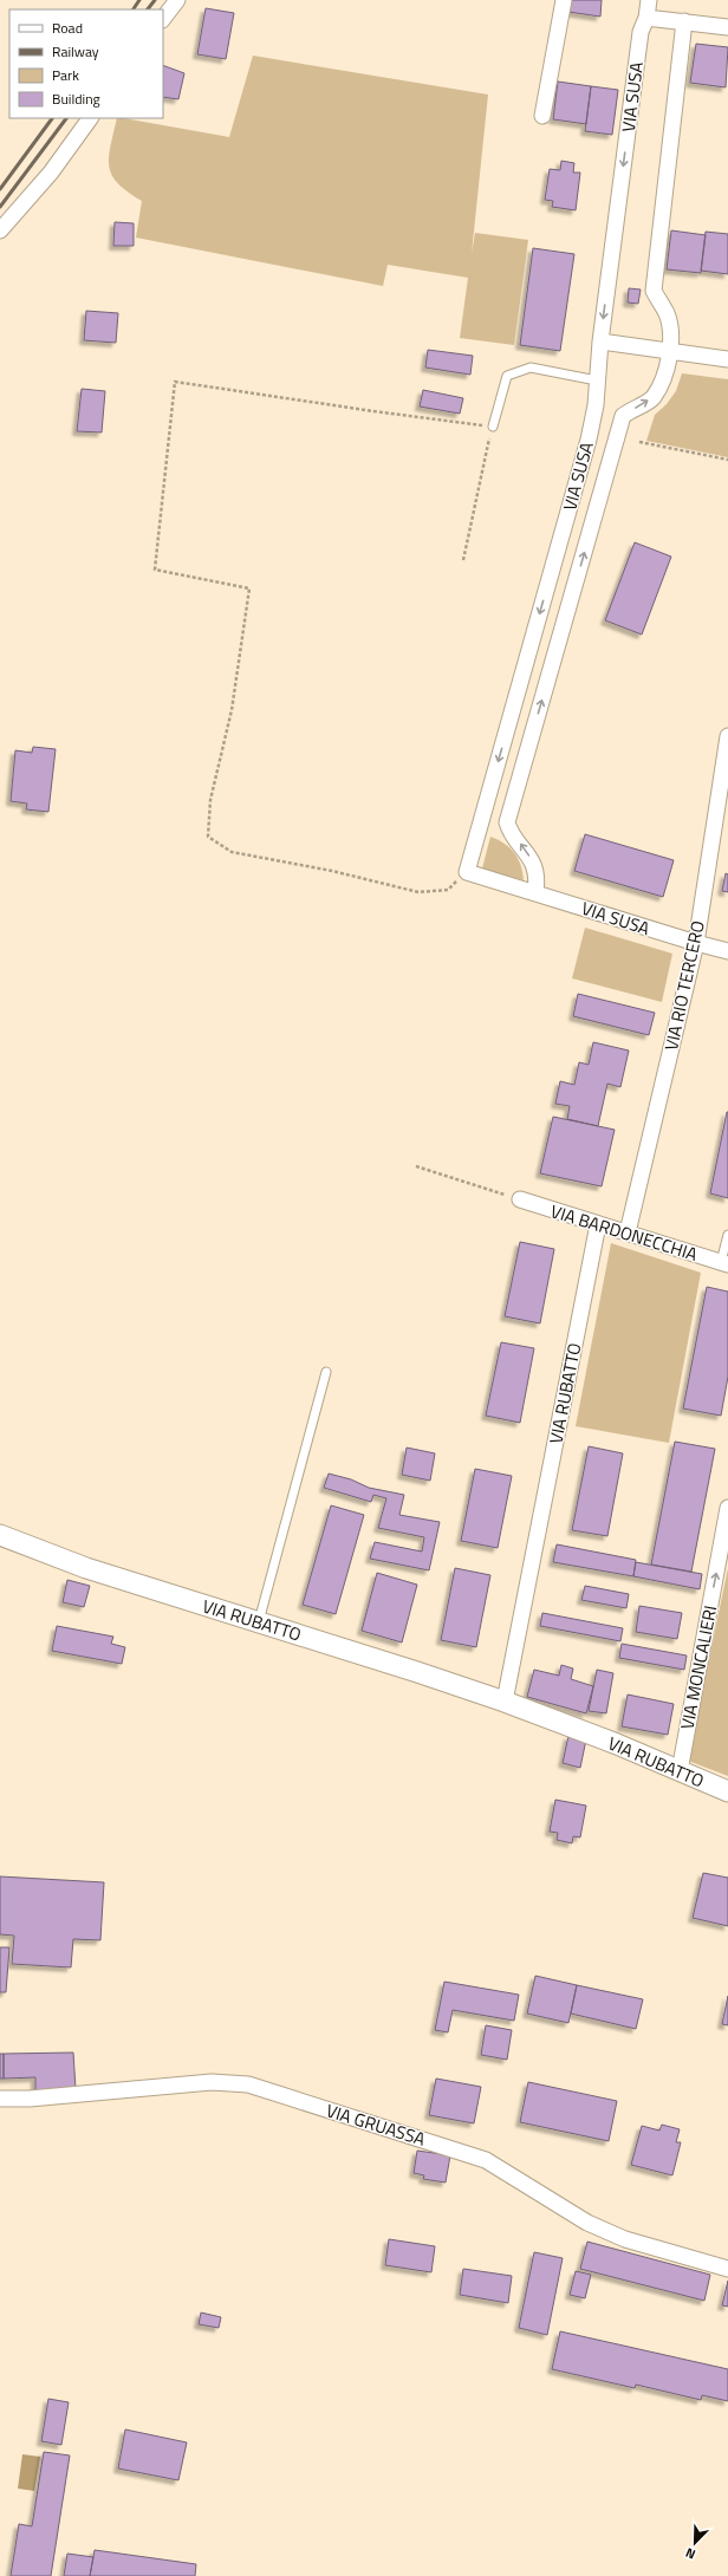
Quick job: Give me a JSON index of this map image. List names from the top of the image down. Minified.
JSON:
{"streets":{"street":["VIA SUSA","VIA RIO TERCERO","VIA BARDONECCHIA","VIA RUBATTO","VIA MONCALIERI","VIA GRUASSA"]},"crossings":[["VIA SUSA","VIA RIO TERCERO"],["VIA RIO TERCERO","VIA BARDONECCHIA"],["VIA BARDONECCHIA","VIA RUBATTO"],["VIA RUBATTO","VIA MONCALIERI"]],"one_way":["VIA MONCALIERI"],"legend":["Road","Railway","Park","Building"],"north":"bottom left"}
